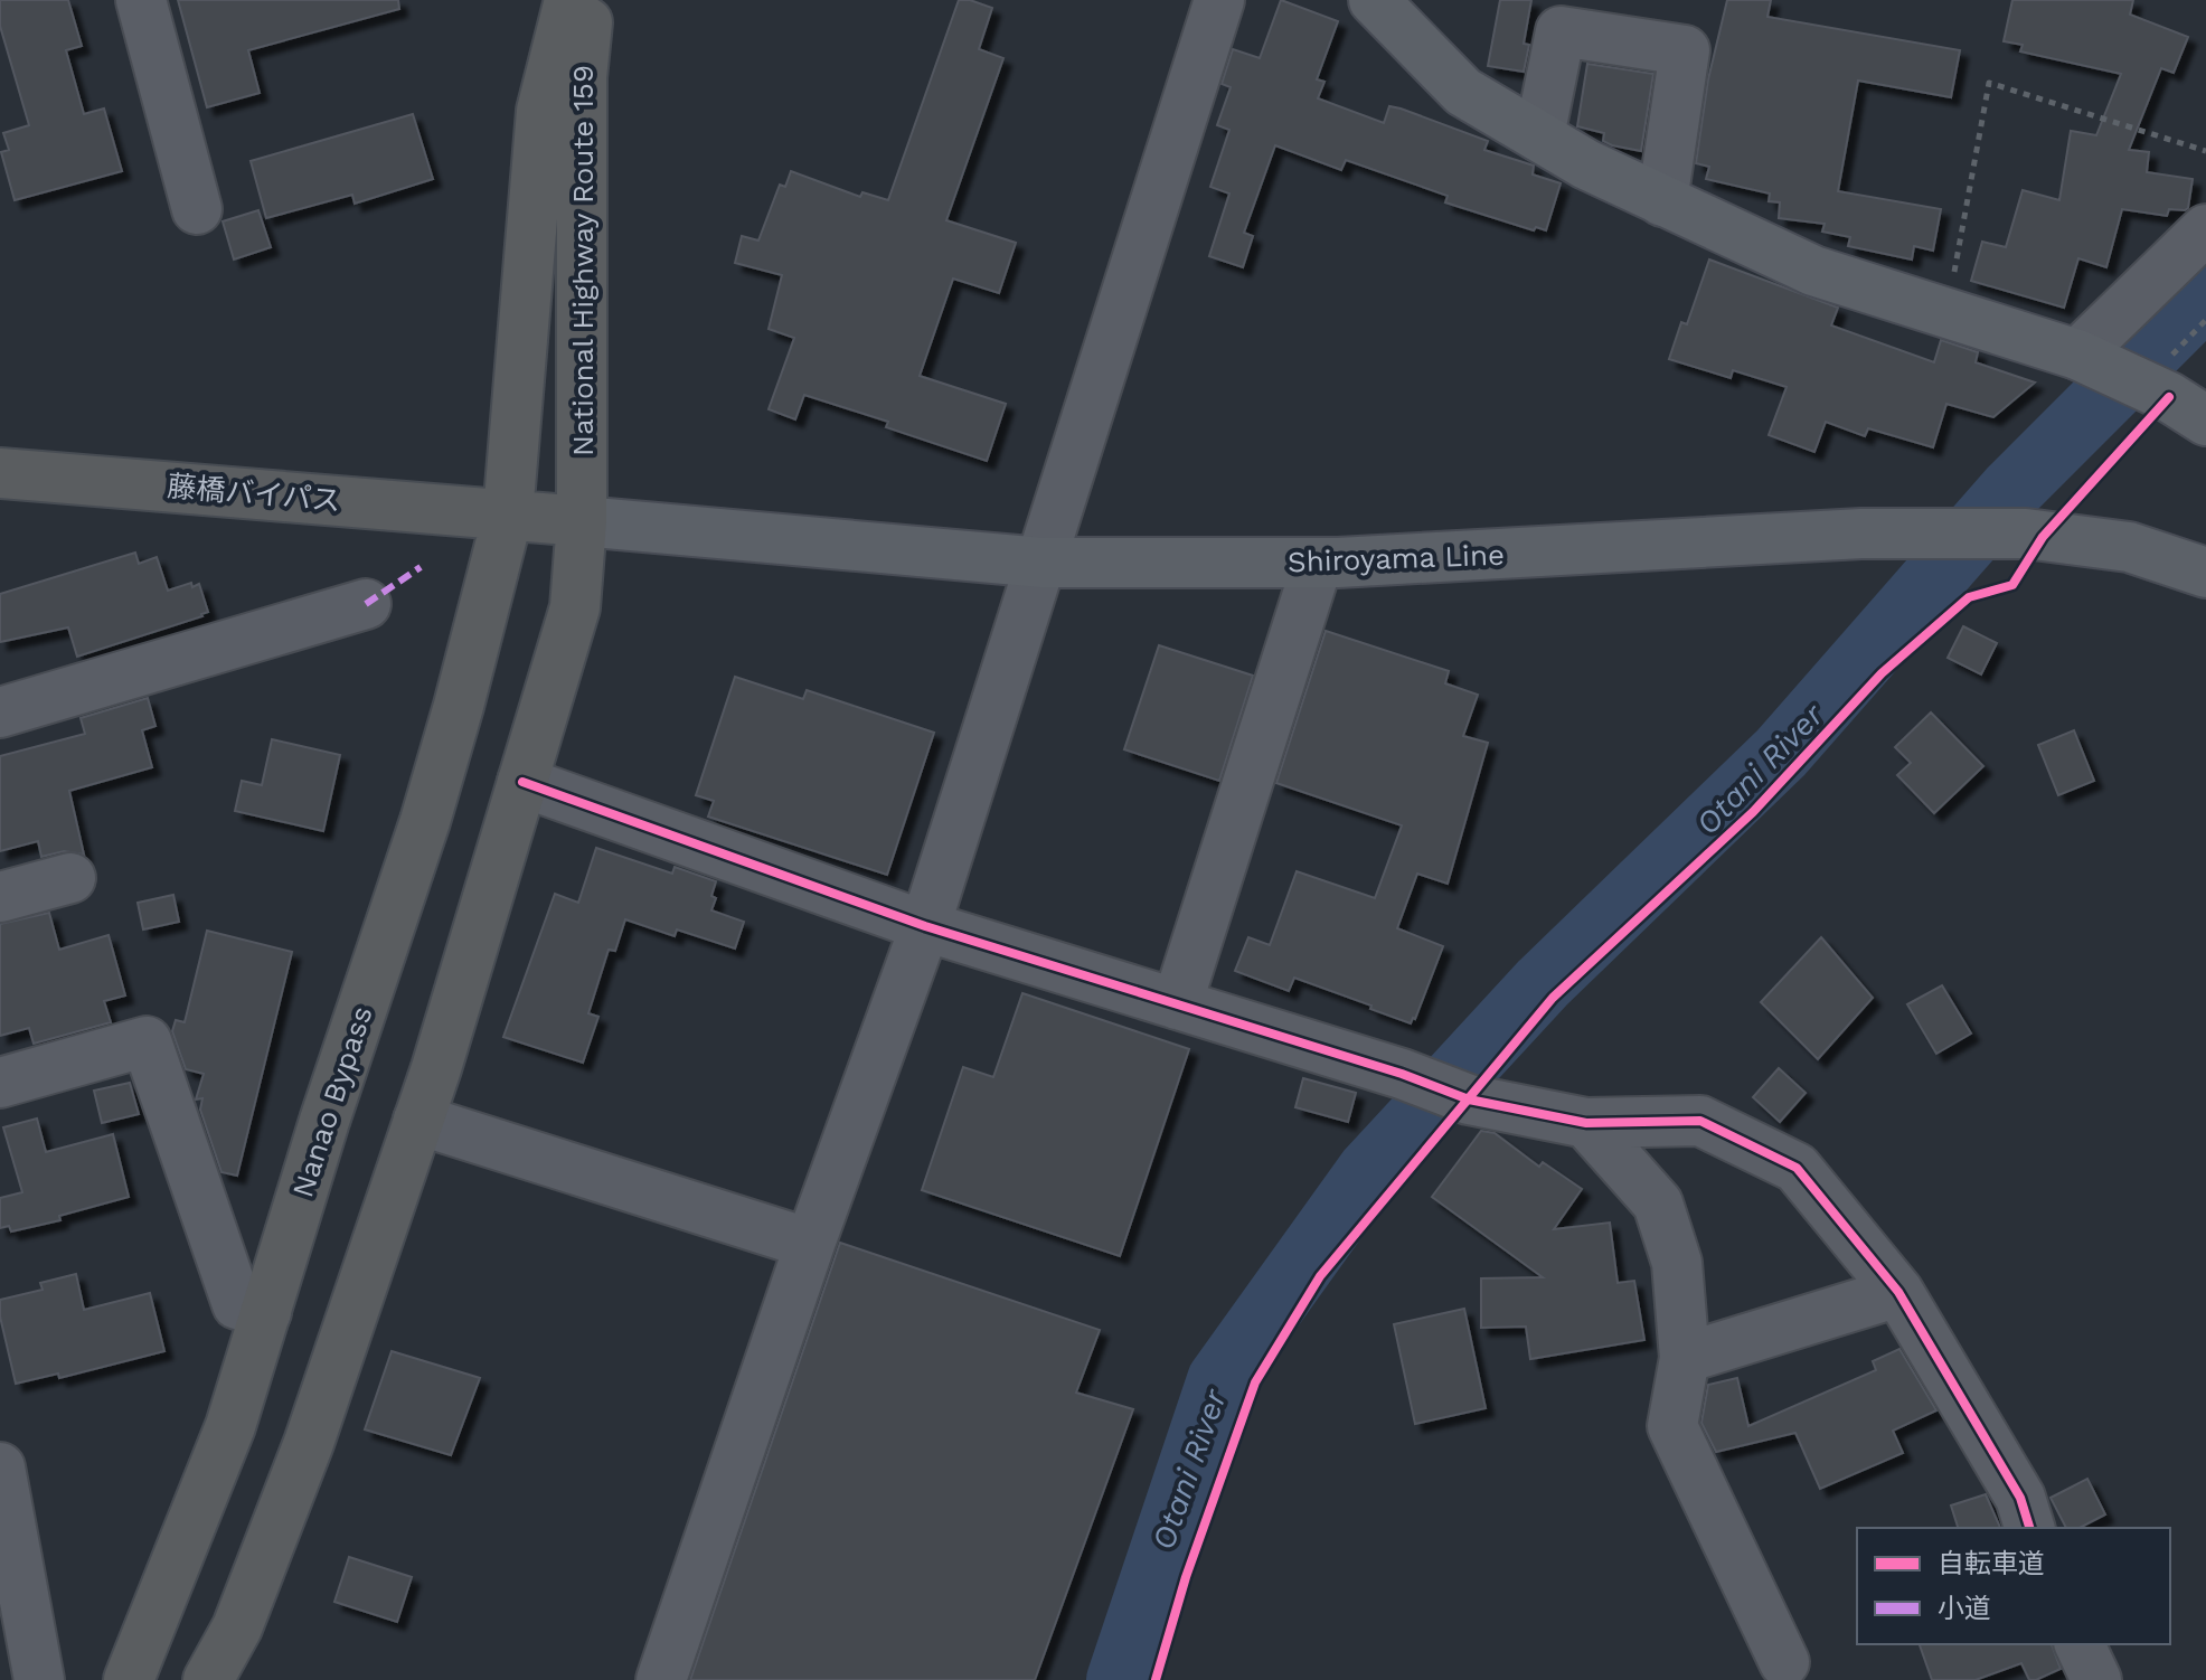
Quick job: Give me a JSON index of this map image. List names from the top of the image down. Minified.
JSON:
{"streets":{"highway":["National Highway Route 159","藤橋バイパス","Nanao Bypass"],"main road":["Shiroyama Line"]},"crossings":[["National Highway Route 159","藤橋バイパス"],["National Highway Route 159","Shiroyama Line"],["National Highway Route 159","Nanao Bypass"],["藤橋バイパス","Shiroyama Line"],["藤橋バイパス","Nanao Bypass"]],"water":["Otani River"],"legend":["自転車道","小道"]}
